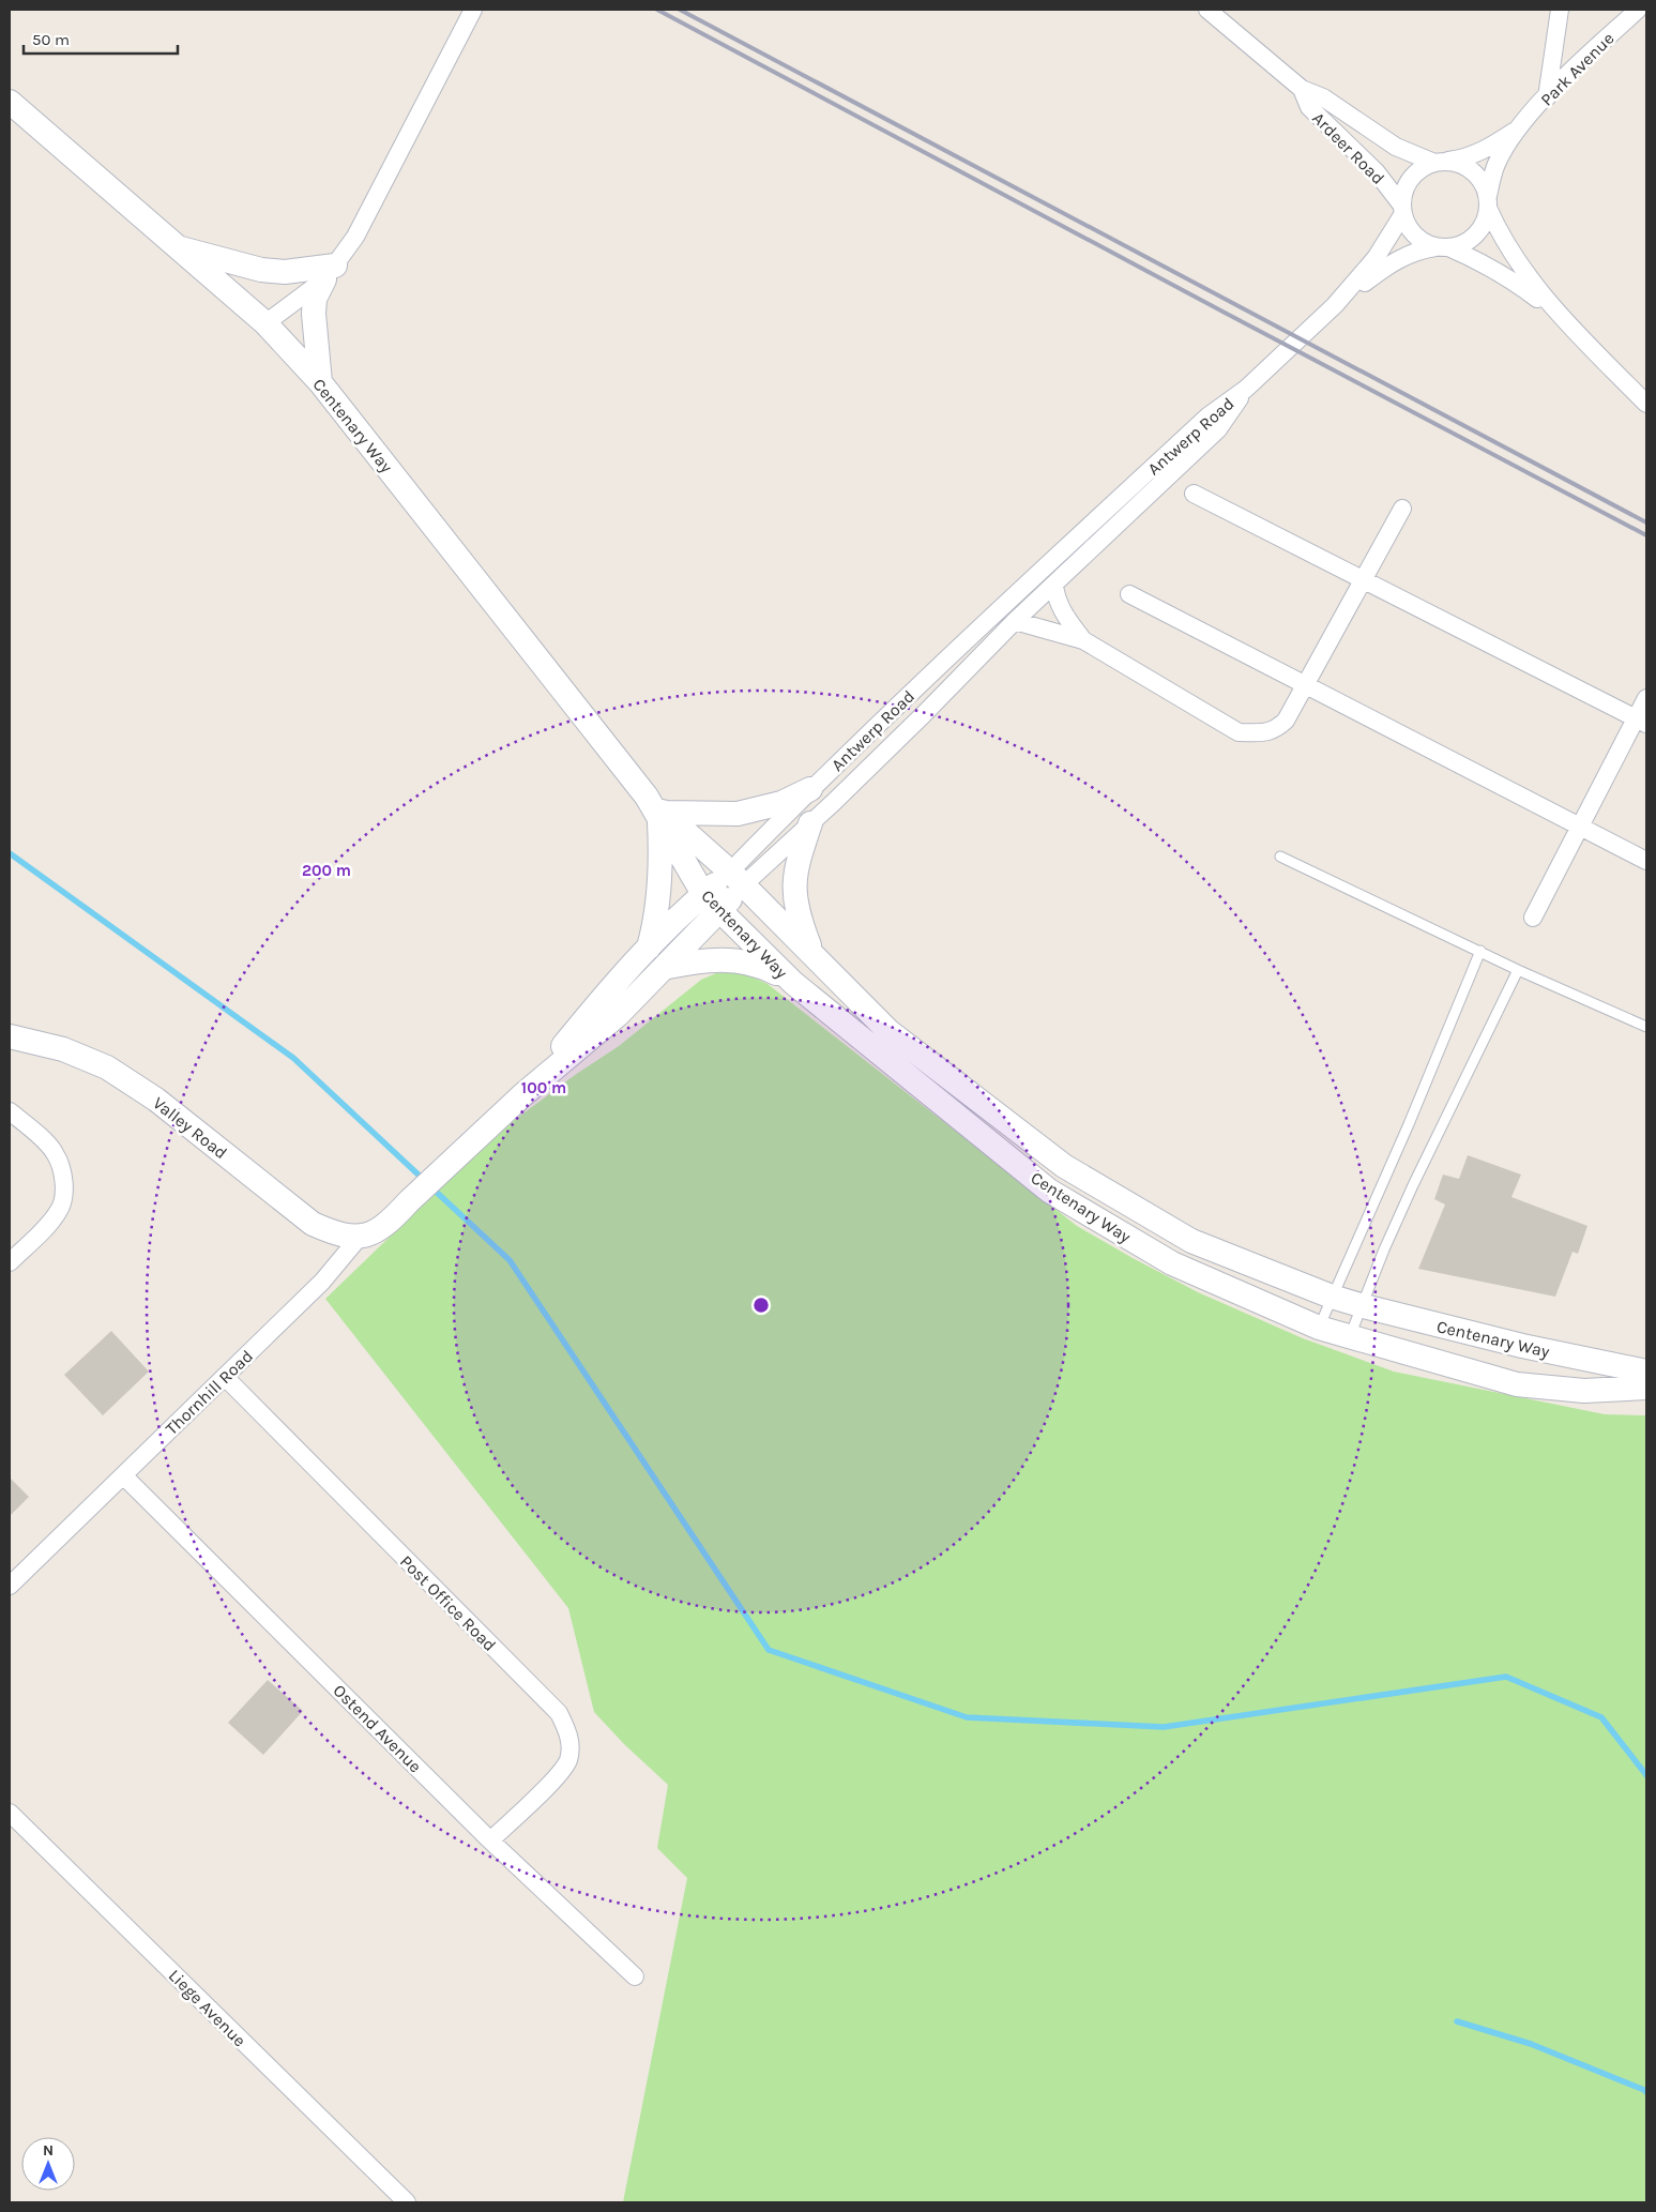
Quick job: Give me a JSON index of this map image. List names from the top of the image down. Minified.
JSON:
{"streets":{"main road":["Centenary Way","Antwerp Road","Valley Road","Thornhill Road"],"street":["Park Avenue","Ardeer Road","Post Office Road","Ostend Avenue","Liege Avenue"]},"crossings":[["Park Avenue","Ardeer Road"],["Park Avenue","Antwerp Road"],["Ardeer Road","Antwerp Road"],["Centenary Way","Antwerp Road"],["Antwerp Road","Thornhill Road"],["Valley Road","Thornhill Road"],["Thornhill Road","Post Office Road"],["Thornhill Road","Ostend Avenue"],["Post Office Road","Ostend Avenue"]],"scale_bar":"50 m","north":"top","rings":["200 m","100 m"]}
